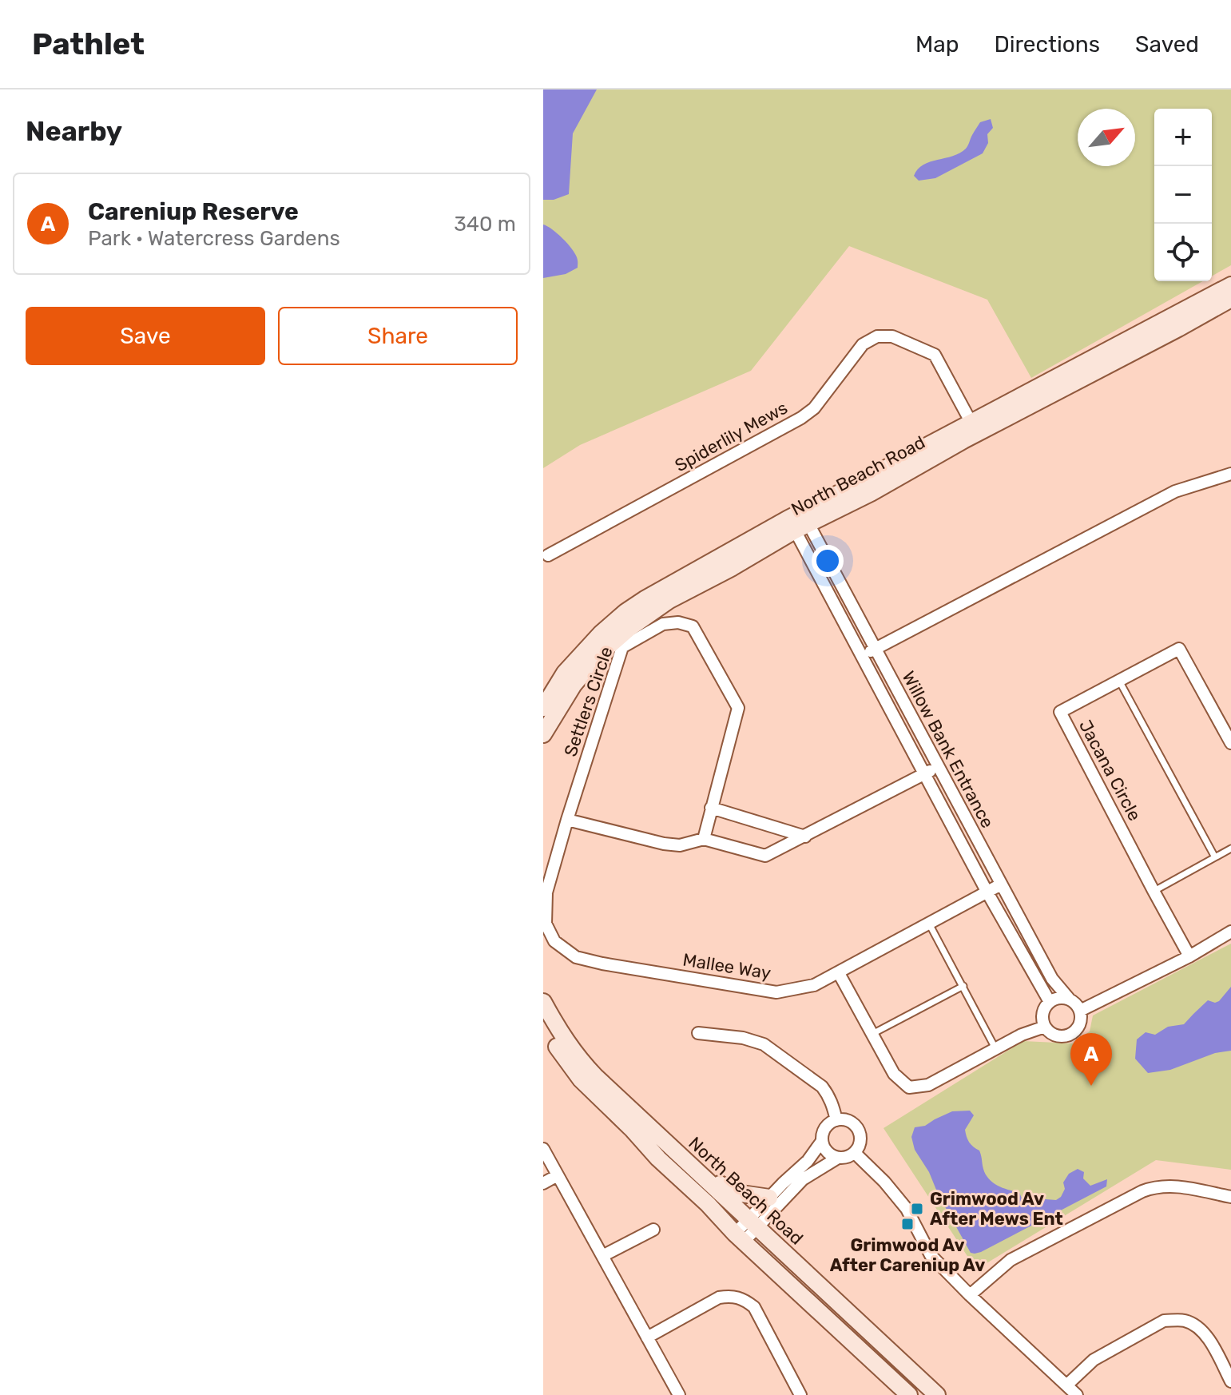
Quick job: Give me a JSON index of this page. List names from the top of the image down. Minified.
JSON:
{"streets":{"main road":["North Beach Road"],"street":["Spiderlily Mews","Settlers Circle","Willow Bank Entrance","Jacana Circle","Mallee Way"]},"crossings":[["Spiderlily Mews","North Beach Road"],["North Beach Road","Willow Bank Entrance"],["Settlers Circle","Mallee Way"],["Willow Bank Entrance","Mallee Way"]],"places":{"transit":["Grimwood Av After Mews Ent","Grimwood Av After Careniup Av"]},"north":"top right","page":{"header":"Pathlet","nav":["Map","Directions","Saved"],"heading":"Nearby","map_buttons":["+","−"],"list":[{"mark":"A","name":"Careniup Reserve","note":"Park · Watercress Gardens","value":"340 m"}],"buttons":["Save","Share"],"pins":"A"}}
